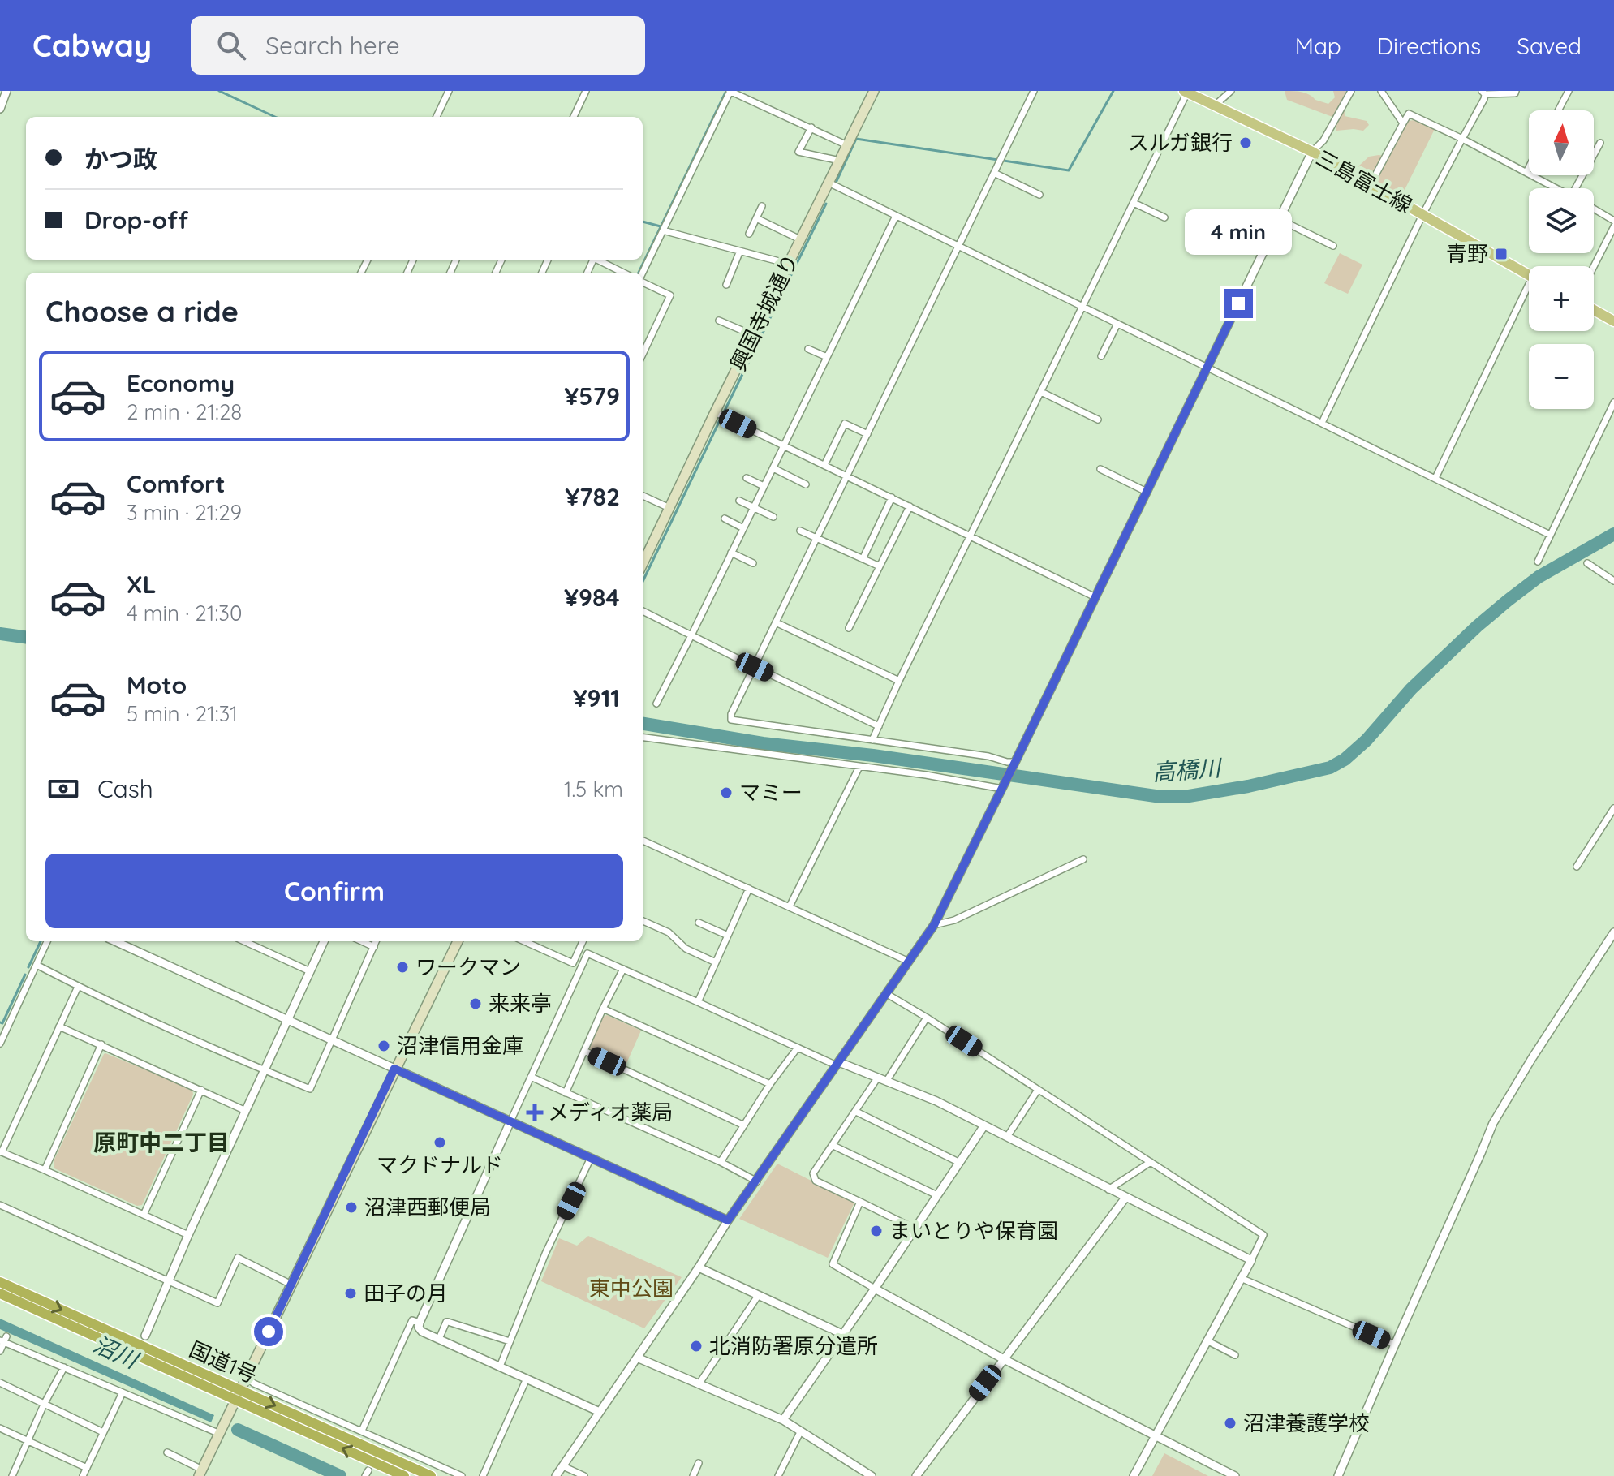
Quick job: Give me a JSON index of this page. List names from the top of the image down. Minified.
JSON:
{"streets":{"highway":["国道1号"],"main road":["三島富士線","興国寺城通り"]},"districts":["原町中二丁目"],"water":["高橋川","沼川"],"parks":["東中公園"],"places":{"other":["スルガ銀行","マミー","ワークマン","来来亭","沼津信用金庫","マクドナルド","沼津西郵便局","まいとりや保育園","田子の月","北消防署原分遣所","沼津養護学校"],"transit":["青野"],"health":["メディオ薬局"]},"north":"top","page":{"header":"Cabway","search":"Search here","nav":["Map","Directions","Saved"],"map_buttons":["+","−"],"banner":["かつ政","Drop-off"],"bubble":"4 min","heading":"Choose a ride","list":[{"name":"Economy","note":"2 min · 21:28","value":"¥579"},{"name":"Comfort","note":"3 min · 21:29","value":"¥782"},{"name":"XL","note":"4 min · 21:30","value":"¥984"},{"name":"Moto","note":"5 min · 21:31","value":"¥911"}],"pay":["Cash","1.5 km"],"buttons":"Confirm"}}
